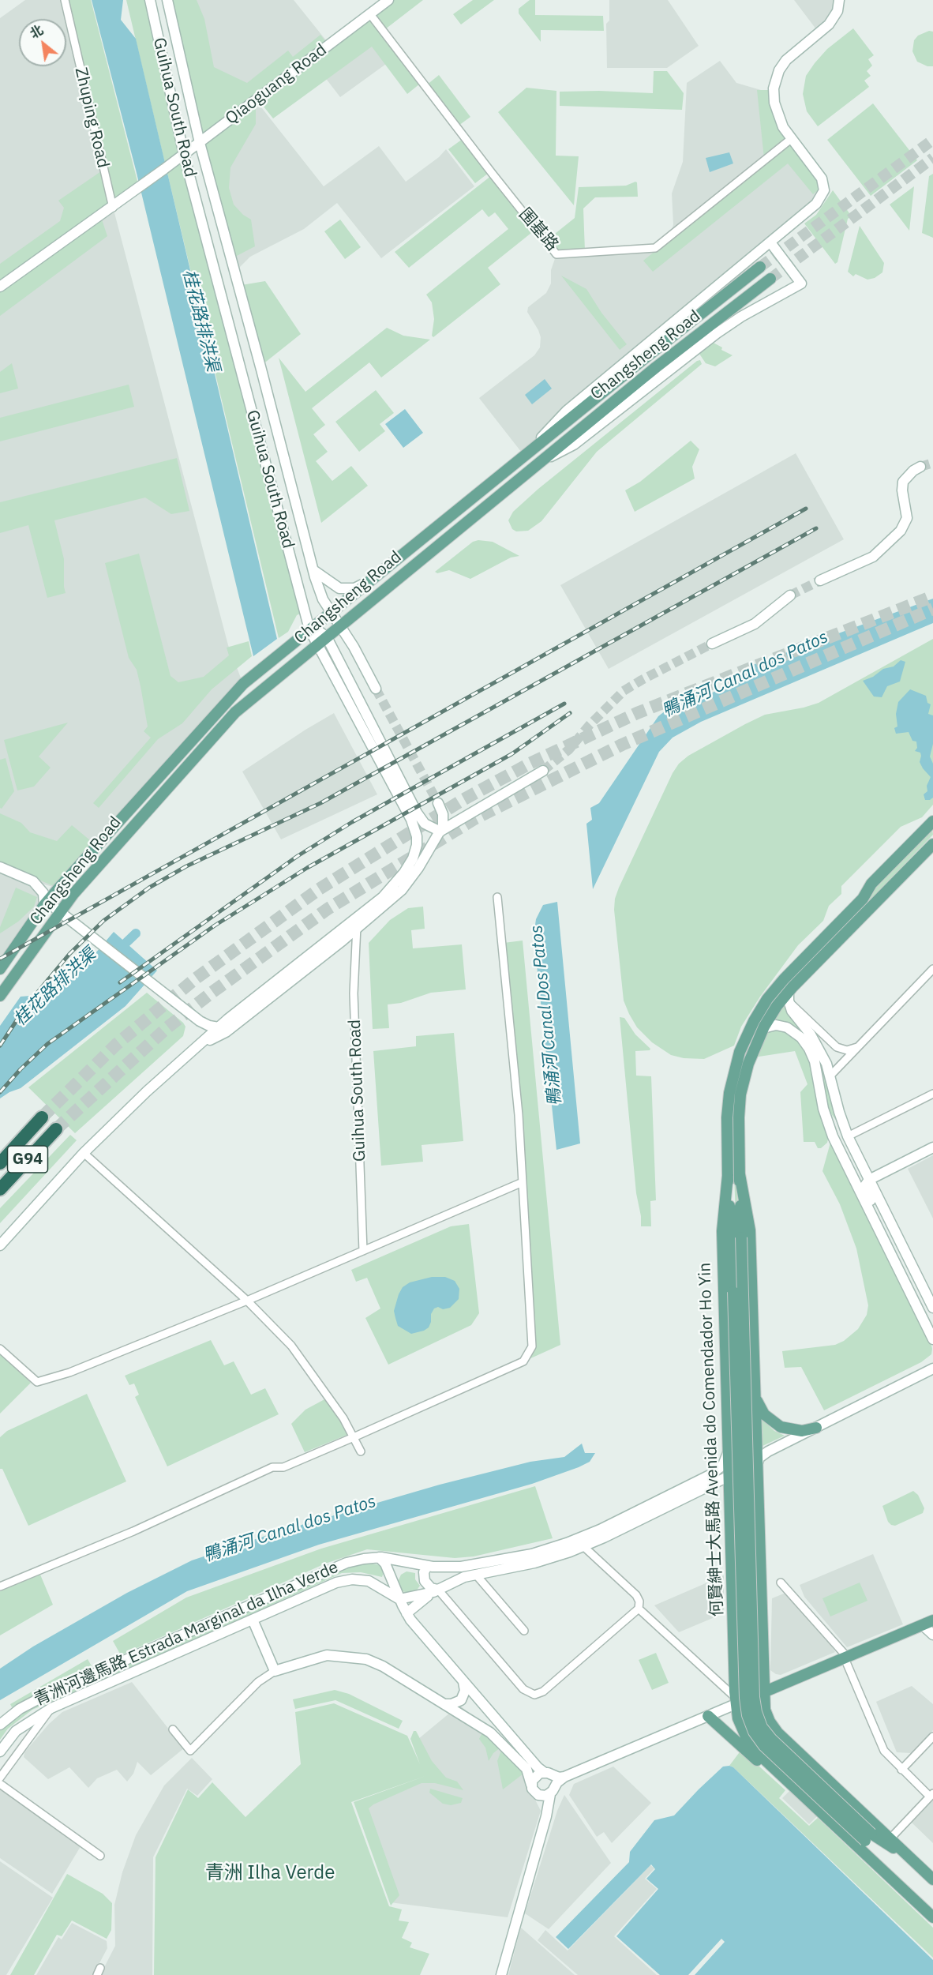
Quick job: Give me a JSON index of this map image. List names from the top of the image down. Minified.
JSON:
{"streets":{"highway":["G94"],"main road":["Qiaoguang Road","Guihua South Road","Changsheng Road","何賢紳士大馬路 Avenida do Comendador Ho Yin","青洲河邊馬路 Estrada Marginal da Ilha Verde"],"street":["Zhuping Road","围基路"]},"crossings":[["Qiaoguang Road","Guihua South Road"],["Qiaoguang Road","Zhuping Road"],["Qiaoguang Road","围基路"],["Guihua South Road","Changsheng Road"],["何賢紳士大馬路 Avenida do Comendador Ho Yin","青洲河邊馬路 Estrada Marginal da Ilha Verde"]],"districts":["青洲 Ilha Verde"],"water":["桂花路排洪渠","鴨涌河 Canal dos Patos","鴨涌河 Canal Dos Patos"],"north":"top left"}
